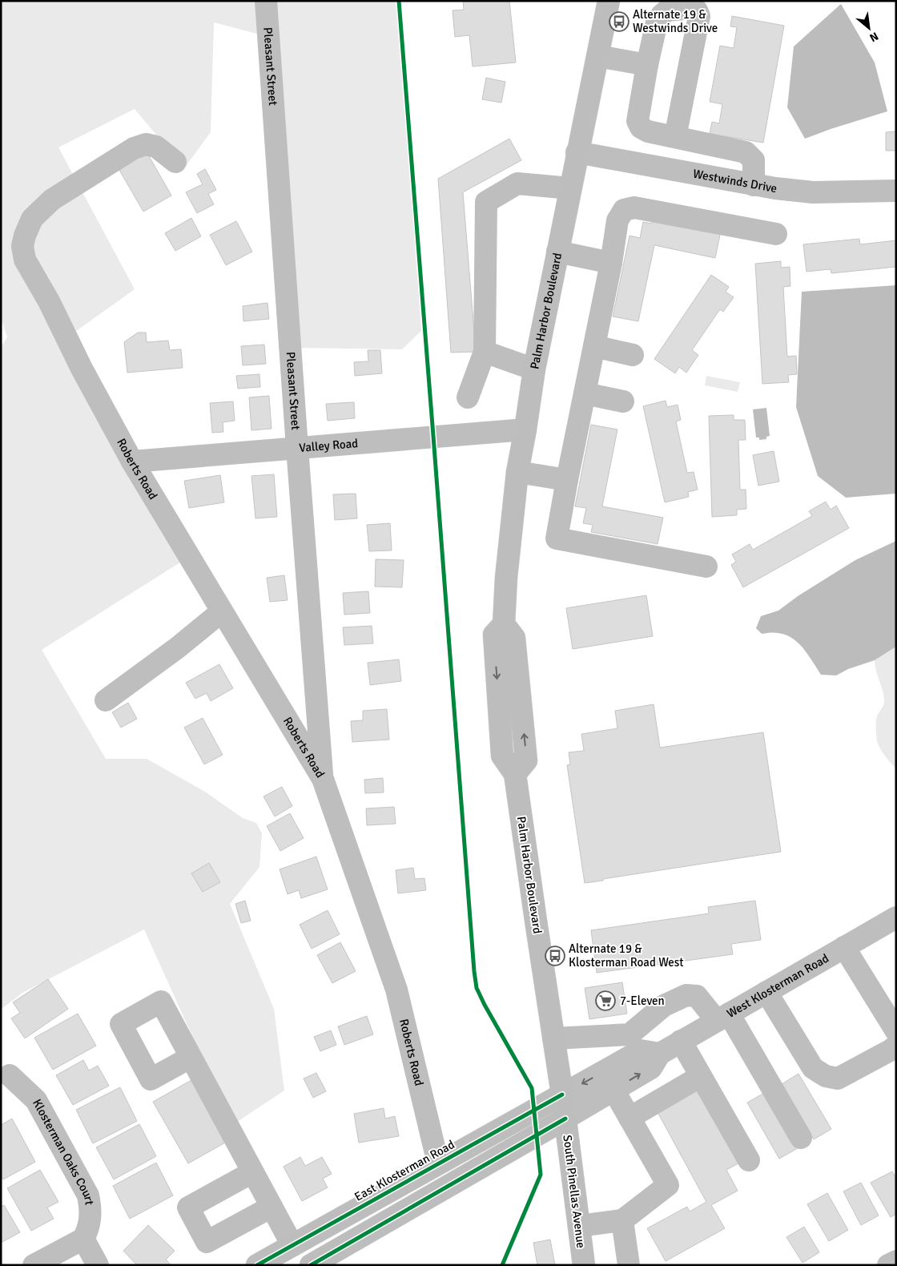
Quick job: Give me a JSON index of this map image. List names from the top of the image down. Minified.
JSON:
{"streets":{"main road":["Palm Harbor Boulevard","East Klosterman Road","South Pinellas Avenue"],"street":["Pleasant Street","Westwinds Drive","Valley Road","Roberts Road","West Klosterman Road","Klosterman Oaks Court"]},"crossings":[["Pleasant Street","Valley Road"],["Pleasant Street","Roberts Road"],["Westwinds Drive","Palm Harbor Boulevard"],["Palm Harbor Boulevard","Valley Road"],["Palm Harbor Boulevard","West Klosterman Road"],["Palm Harbor Boulevard","East Klosterman Road"],["Palm Harbor Boulevard","South Pinellas Avenue"],["Valley Road","Roberts Road"],["Roberts Road","East Klosterman Road"],["West Klosterman Road","East Klosterman Road"],["West Klosterman Road","South Pinellas Avenue"],["East Klosterman Road","South Pinellas Avenue"]],"places":{"bus stop":["Alternate 19 & Westwinds Drive","Alternate 19 & Klosterman Road West"],"supermarket":["7-Eleven"]},"north":"bottom right"}
